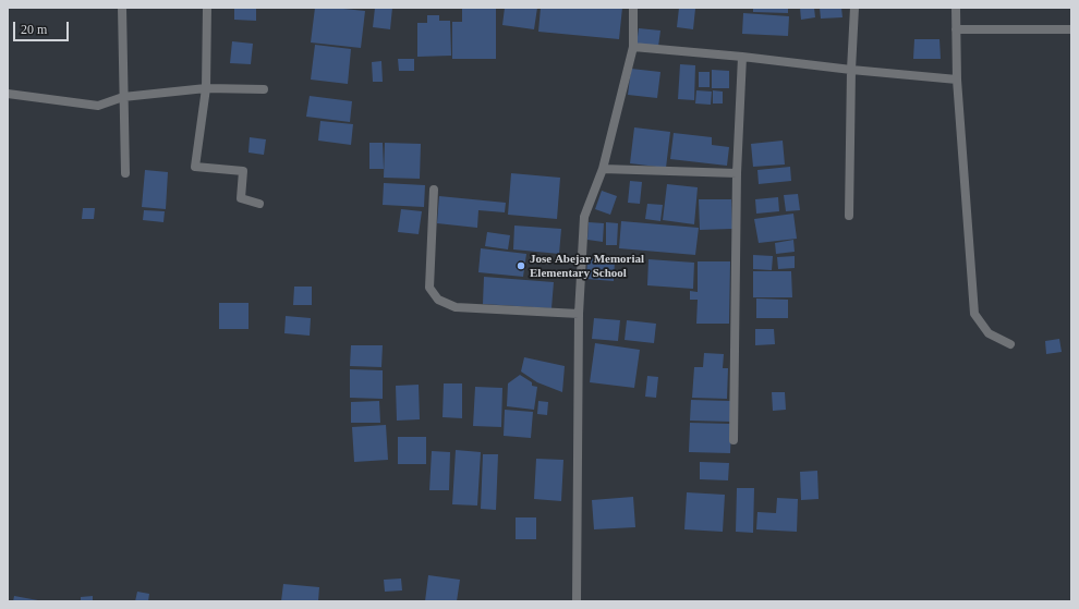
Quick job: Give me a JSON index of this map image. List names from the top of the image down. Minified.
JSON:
{"places":["Jose Abejar Memorial Elementary School"],"scale_bar":"20 m"}
